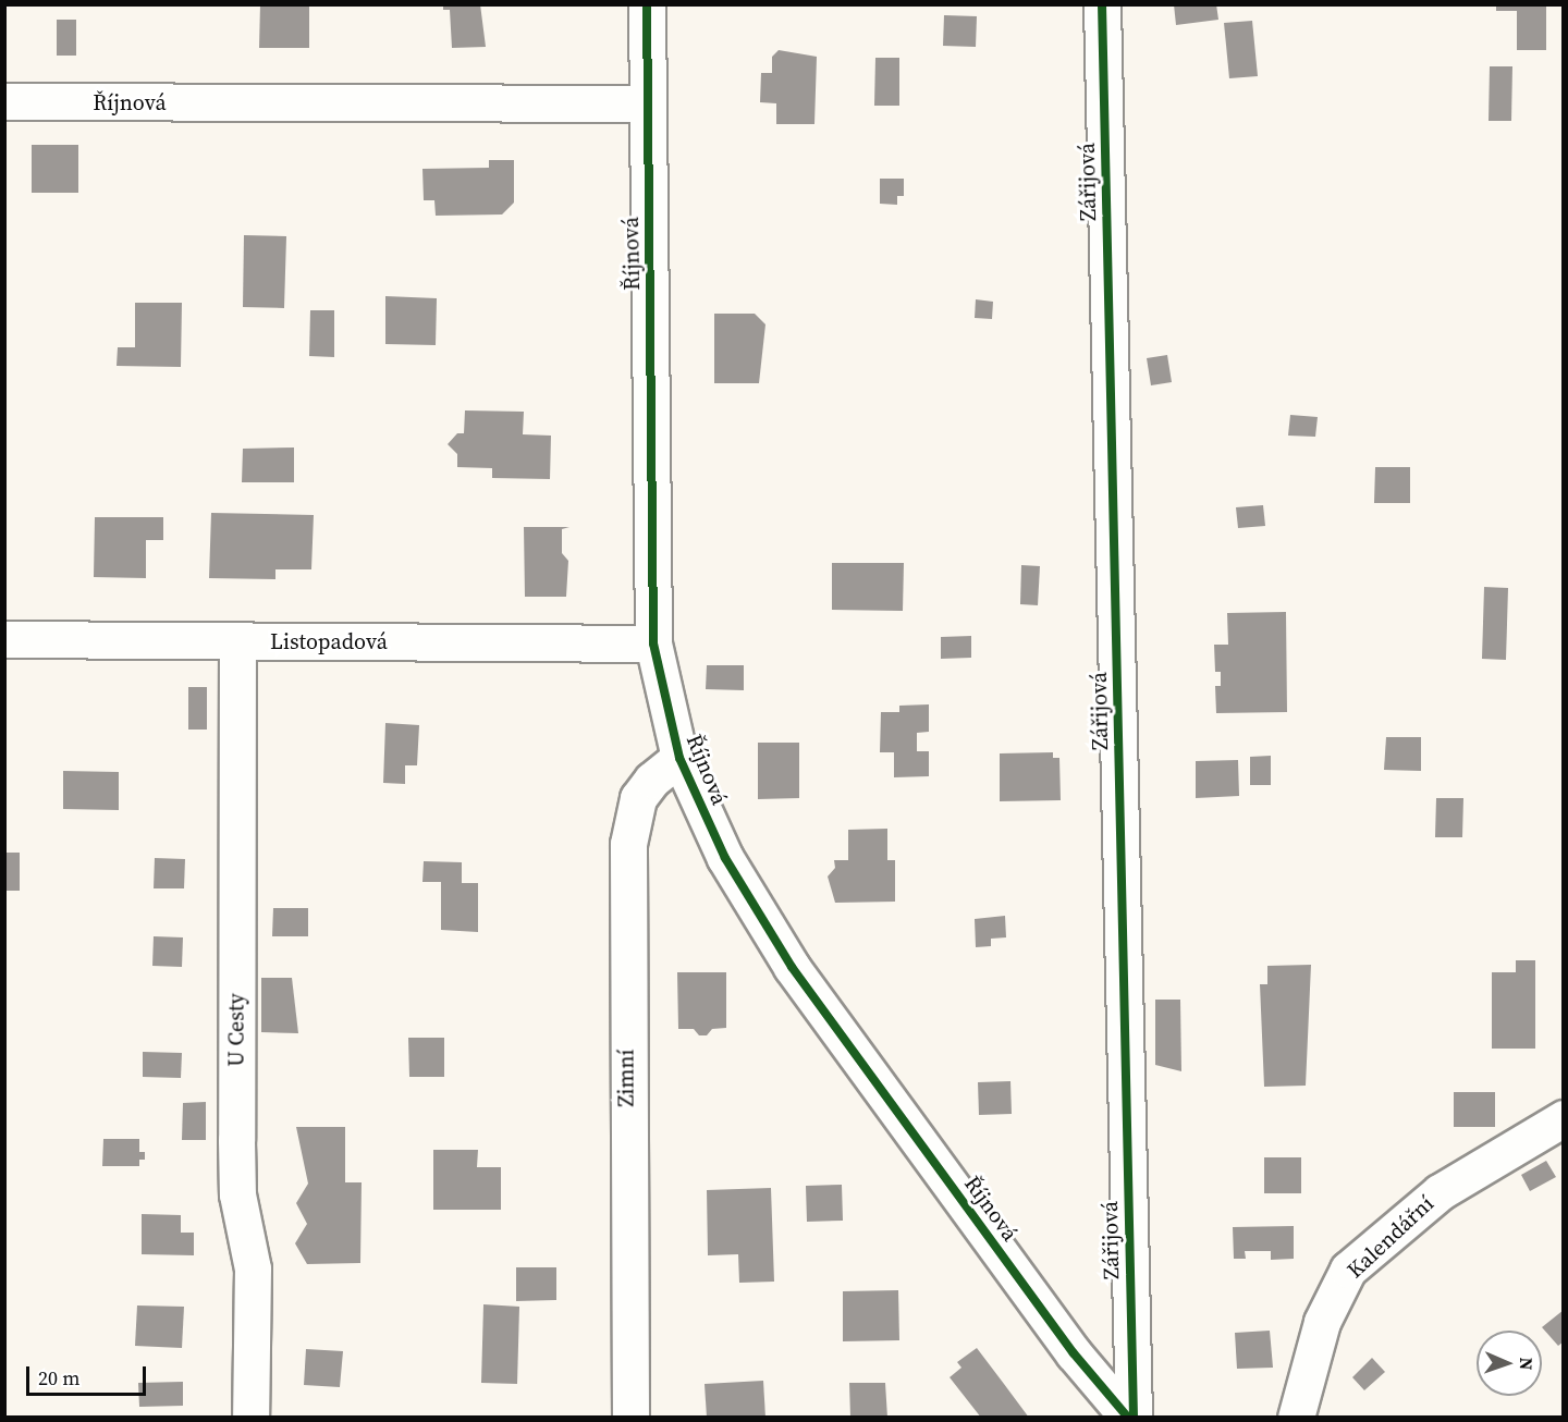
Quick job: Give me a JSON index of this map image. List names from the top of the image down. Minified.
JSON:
{"streets":{"street":["Říjnová","Zářijová","Listopadová","U Cesty","Zimní","Kalendářní"]},"crossings":[["Říjnová","Listopadová"],["Říjnová","Zimní"],["Listopadová","U Cesty"]],"scale_bar":"20 m","north":"right"}
